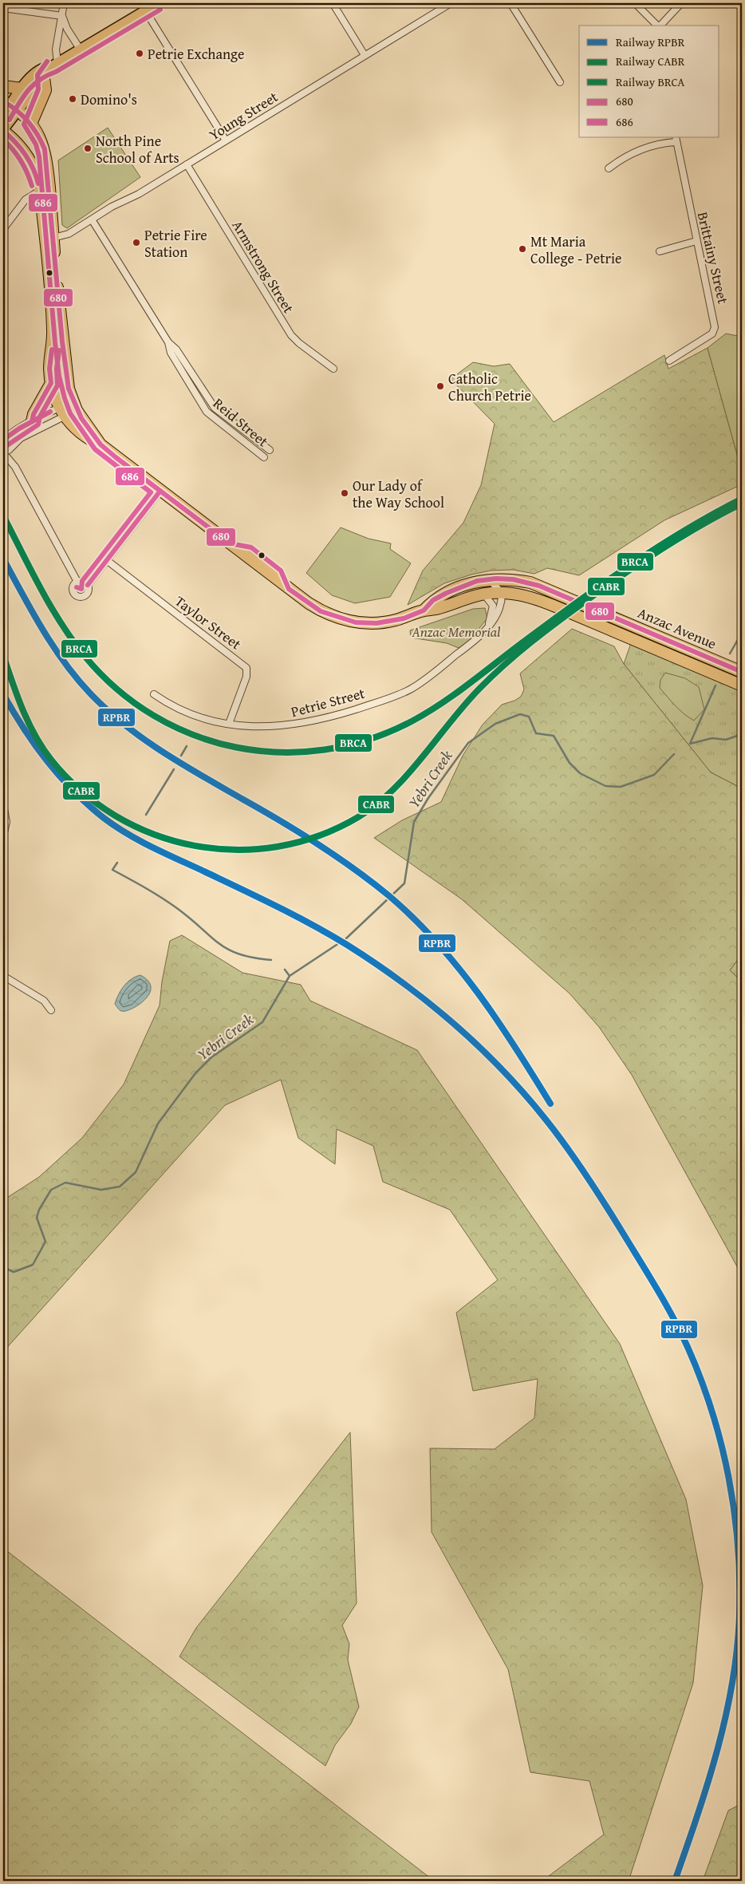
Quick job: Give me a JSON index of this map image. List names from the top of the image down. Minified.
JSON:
{"streets":{"highway":["Anzac Avenue"],"street":["Young Street","Brittainy Street","Armstrong Street","Reid Street","Taylor Street","Petrie Street"]},"crossings":[["Young Street","Armstrong Street"],["Young Street","Reid Street"],["Young Street","Anzac Avenue"],["Taylor Street","Petrie Street"],["Anzac Avenue","Petrie Street"]],"water":["Yebri Creek"],"parks":["Anzac Memorial"],"places":["Petrie Exchange","Domino's","North Pine School of Arts","Petrie Fire Station","Mt Maria College - Petrie","Catholic Church Petrie","Our Lady of the Way School"],"lines":["transit line 686","transit line 680","rail line BRCA","rail line CABR","rail line RPBR"],"legend":["Railway RPBR","Railway CABR","Railway BRCA","680","686"]}
